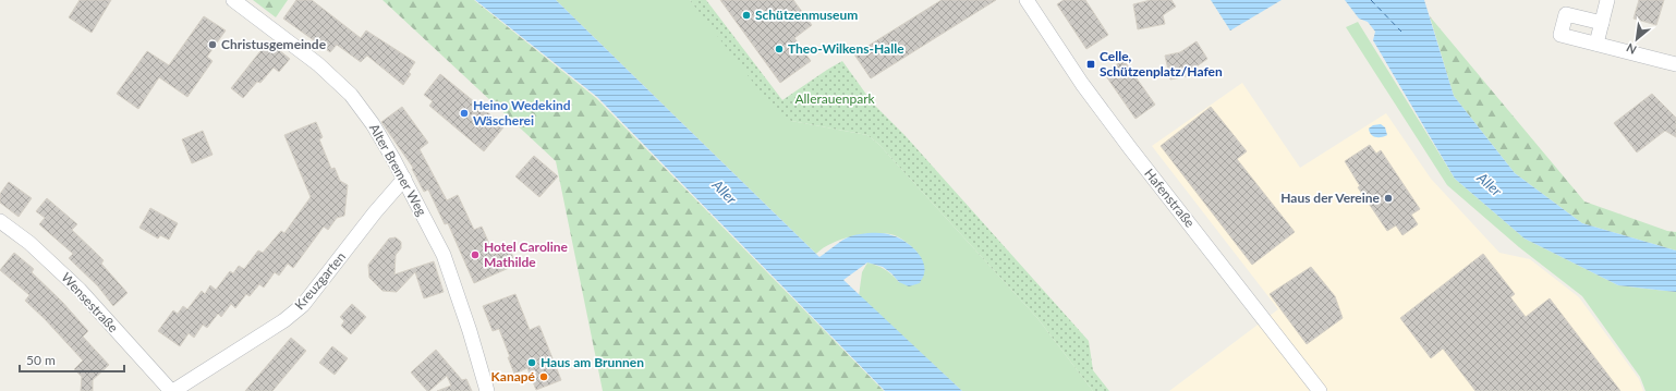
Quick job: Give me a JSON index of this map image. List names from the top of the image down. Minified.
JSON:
{"streets":{"street":["Alter Bremer Weg","Hafenstraße","Kreuzgarten","Wensestraße"]},"crossings":[["Alter Bremer Weg","Kreuzgarten"],["Kreuzgarten","Wensestraße"]],"water":["Aller"],"parks":["Allerauenpark"],"places":{"other":["Schützenmuseum","Christusgemeinde","Theo-Wilkens-Halle","Heino Wedekind Wäscherei","Haus der Vereine","Hotel Caroline Mathilde","Haus am Brunnen","Kanapé"],"transit":["Celle, Schützenplatz/Hafen"]},"scale_bar":"50 m","north":"bottom left"}
